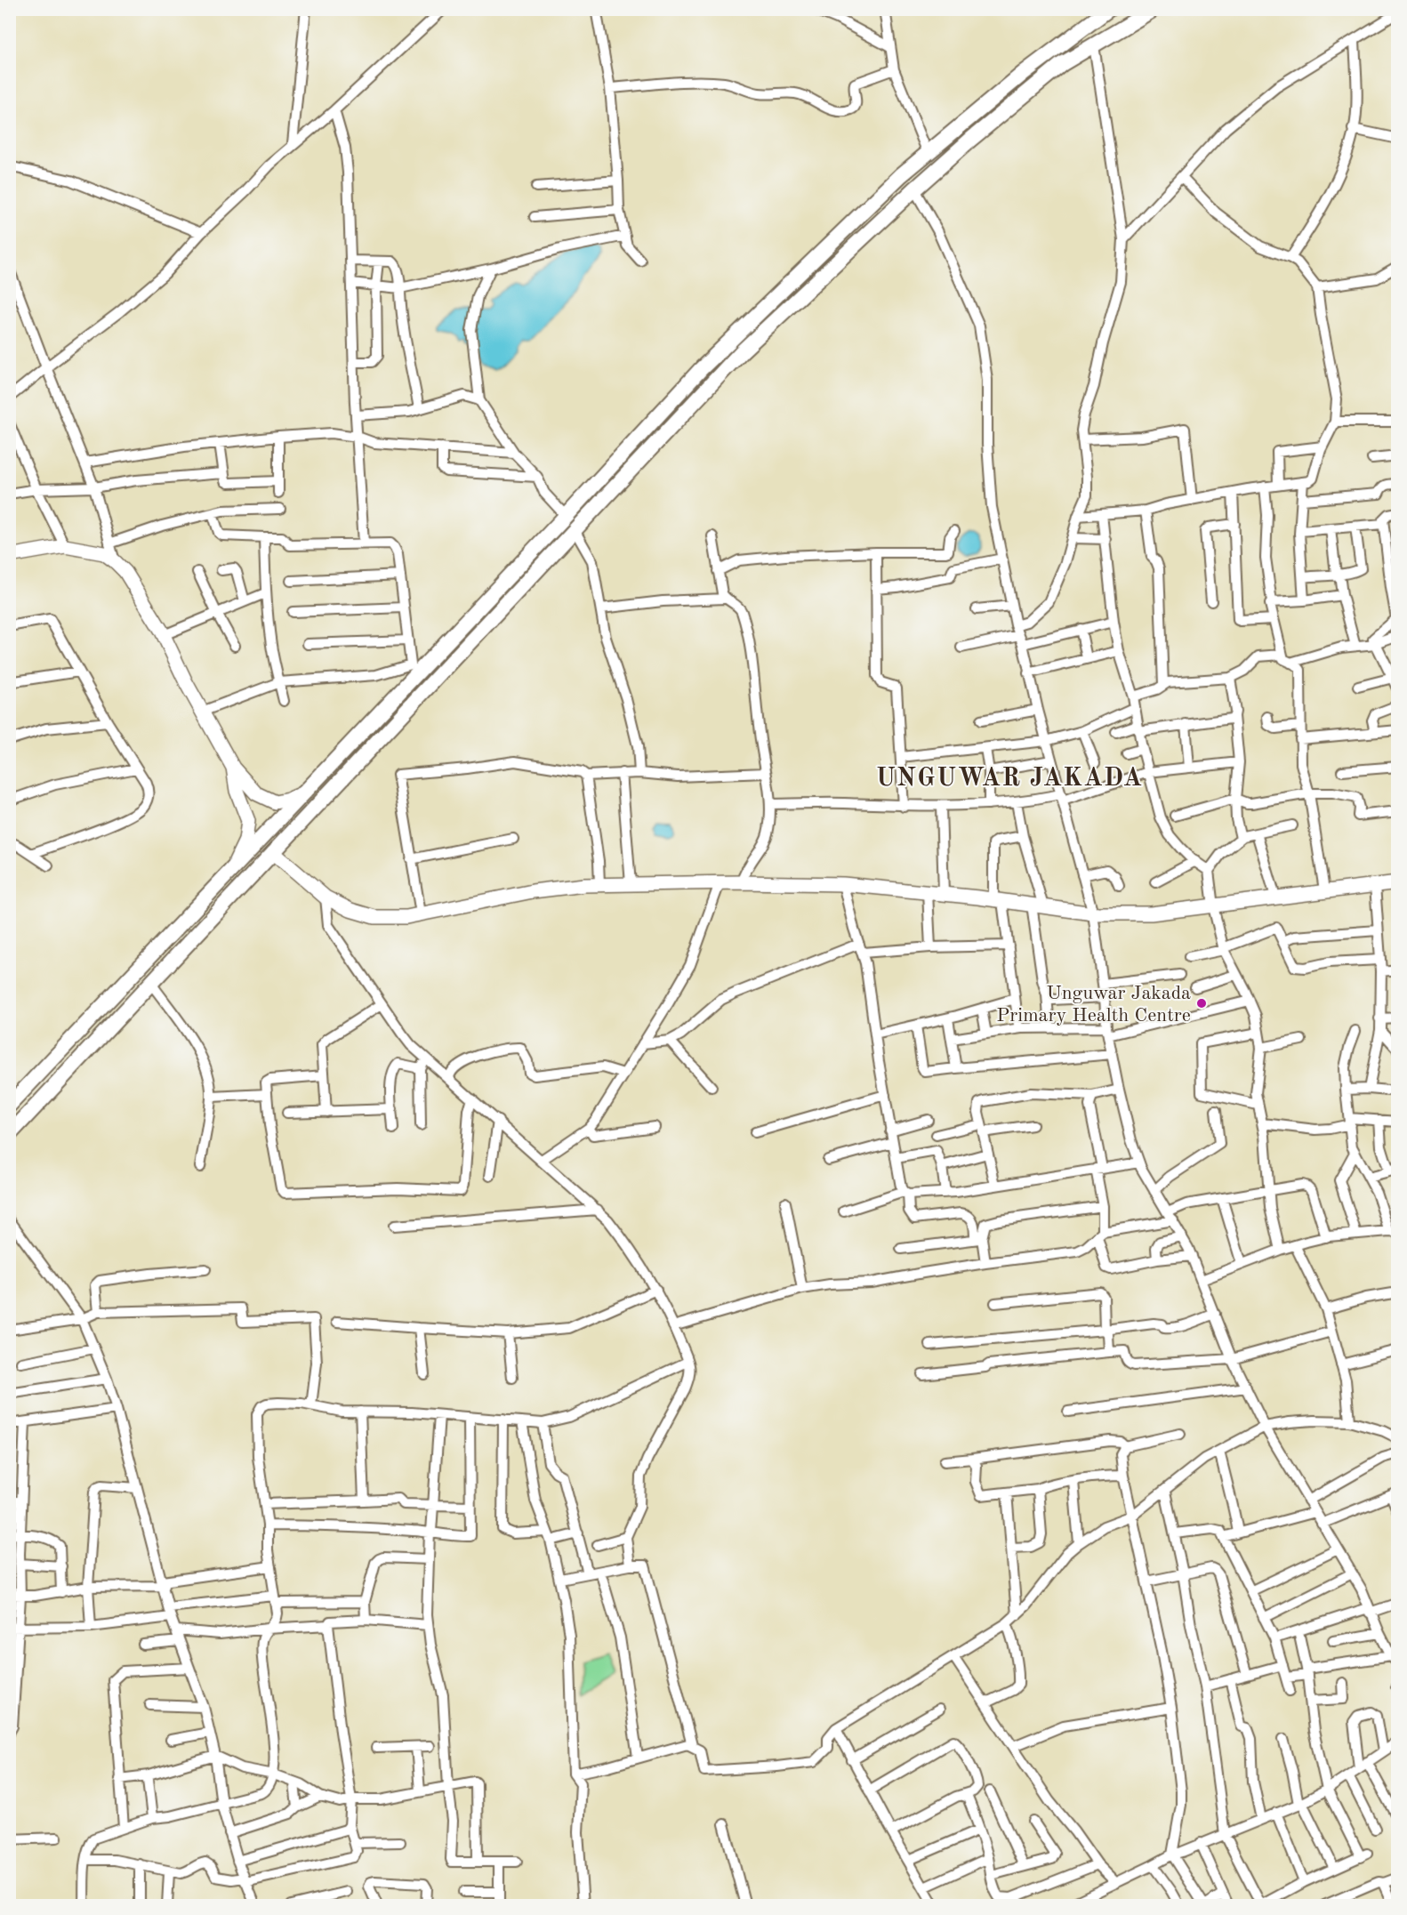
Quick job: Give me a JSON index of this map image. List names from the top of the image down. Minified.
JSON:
{"districts":["UNGUWAR JAKADA"],"places":["Unguwar Jakada Primary Health Centre"]}
